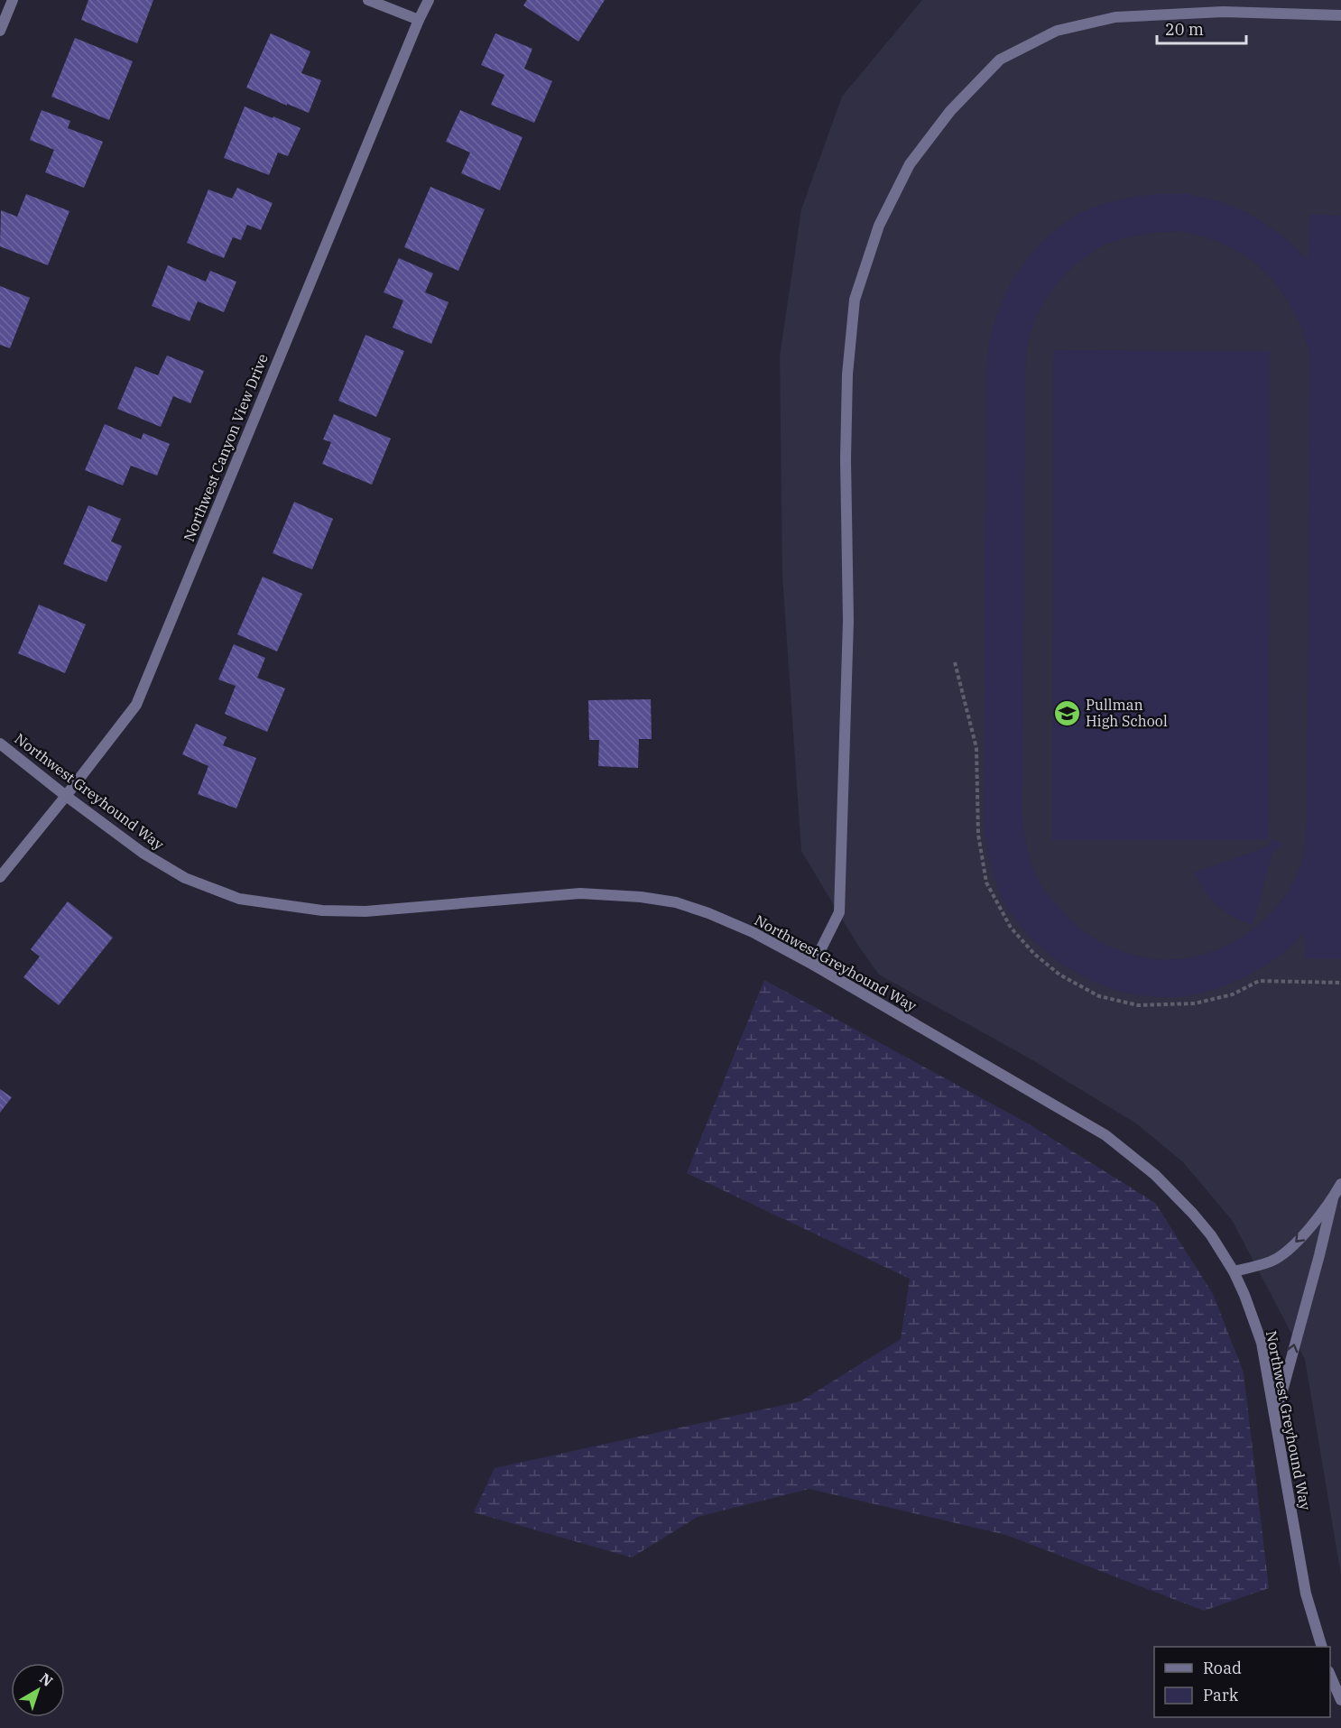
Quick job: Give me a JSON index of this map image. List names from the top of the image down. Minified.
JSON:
{"streets":{"street":["Northwest Canyon View Drive","Northwest Greyhound Way"]},"crossings":[["Northwest Canyon View Drive","Northwest Greyhound Way"]],"places":{"school or university":["Pullman High School"]},"legend":["Road","Park"],"scale_bar":"20 m","north":"top right"}
